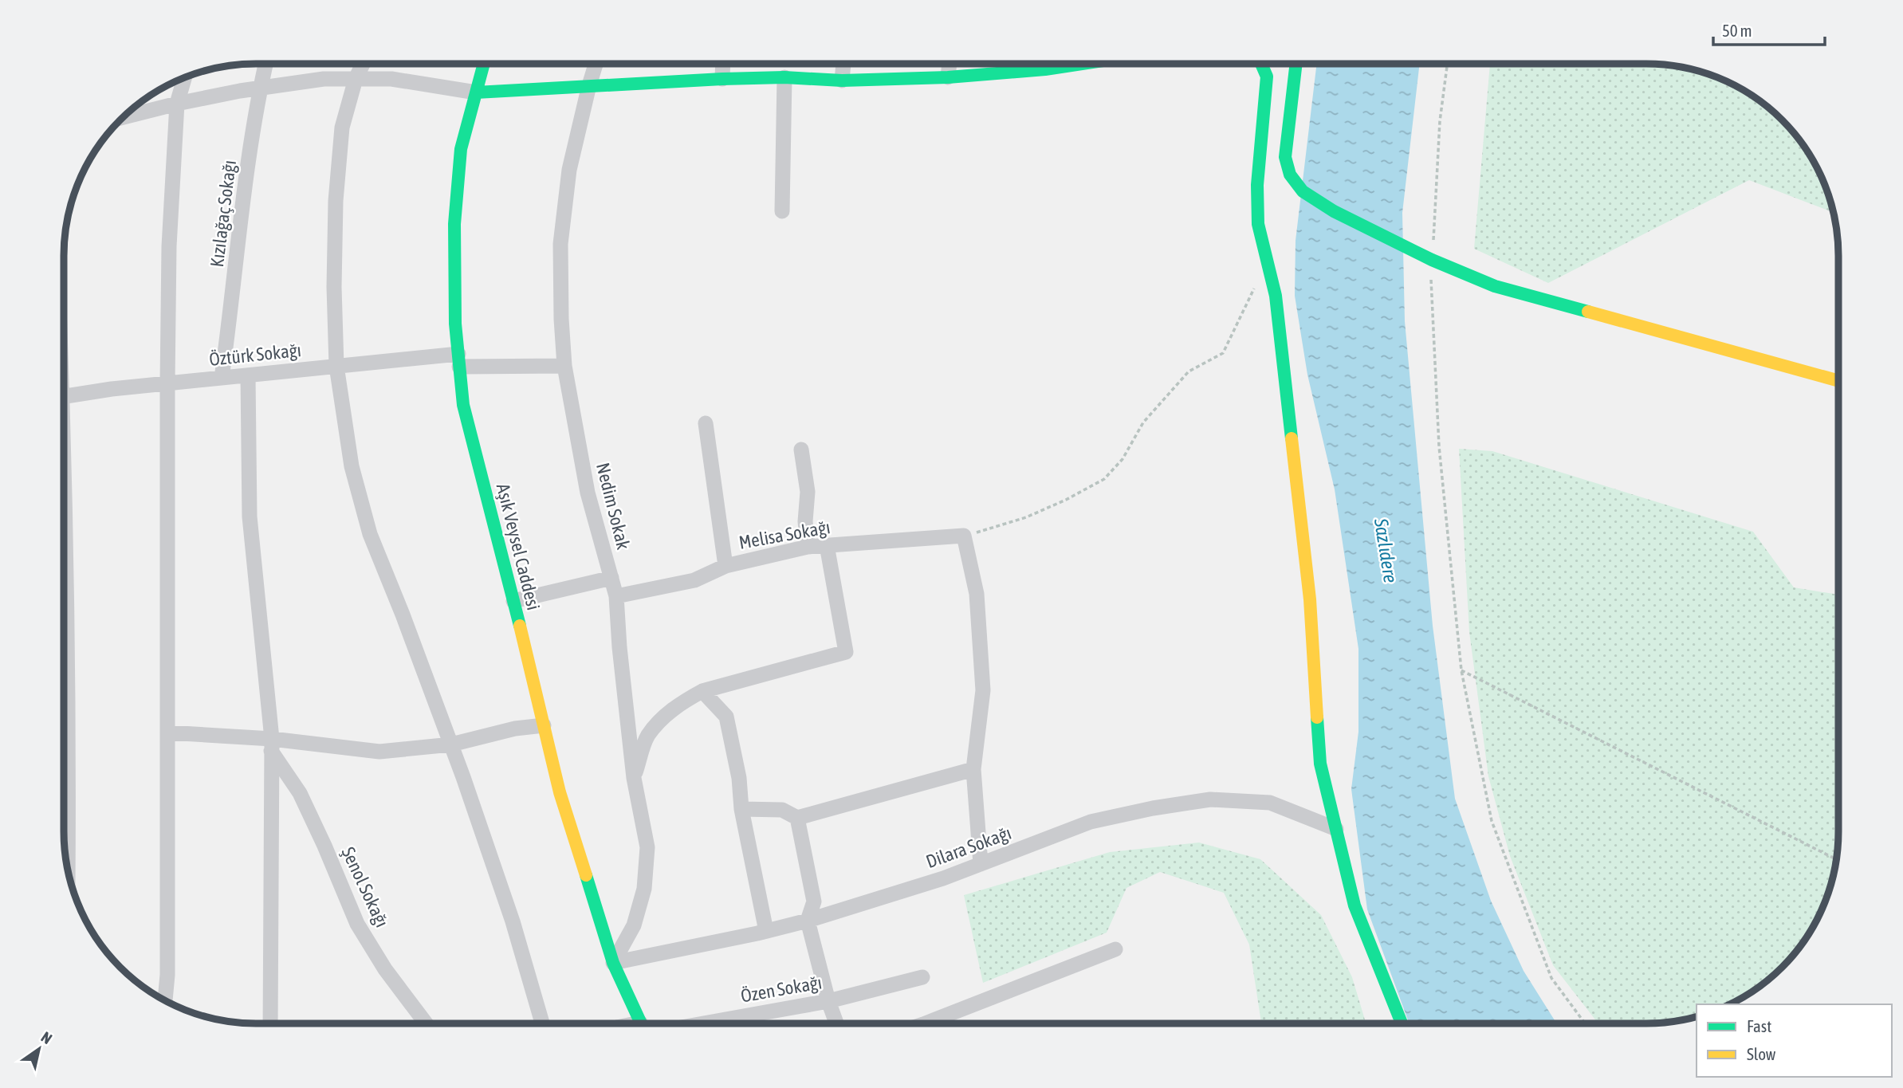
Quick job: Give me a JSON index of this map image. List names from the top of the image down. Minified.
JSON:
{"streets":{"street":["Kızılağaç Sokağı","Öztürk Sokağı","Nedim Sokak","Melisa Sokağı","Aşık Veysel Caddesi","Dilara Sokağı","Şenol Sokağı","Özen Sokağı"]},"crossings":[["Kızılağaç Sokağı","Öztürk Sokağı"],["Öztürk Sokağı","Nedim Sokak"],["Öztürk Sokağı","Aşık Veysel Caddesi"],["Nedim Sokak","Melisa Sokağı"],["Nedim Sokak","Aşık Veysel Caddesi"],["Nedim Sokak","Dilara Sokağı"],["Aşık Veysel Caddesi","Dilara Sokağı"]],"water":["Sazlıdere"],"legend":["Fast","Slow"],"scale_bar":"50 m","north":"top right"}
